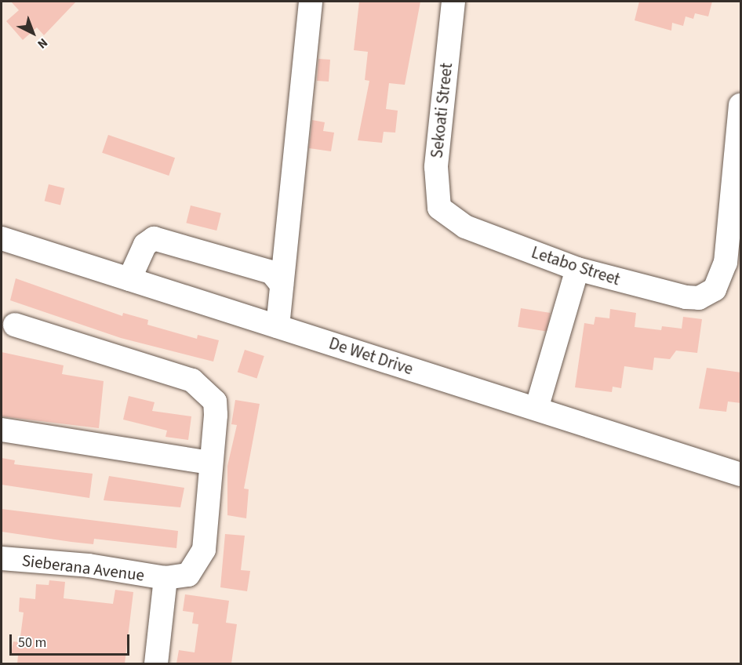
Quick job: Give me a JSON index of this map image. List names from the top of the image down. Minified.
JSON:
{"streets":{"street":["Sekoati Street","Letabo Street","De Wet Drive","Sieberana Avenue"]},"crossings":[["Sekoati Street","Letabo Street"]],"scale_bar":"50 m","north":"bottom right"}
